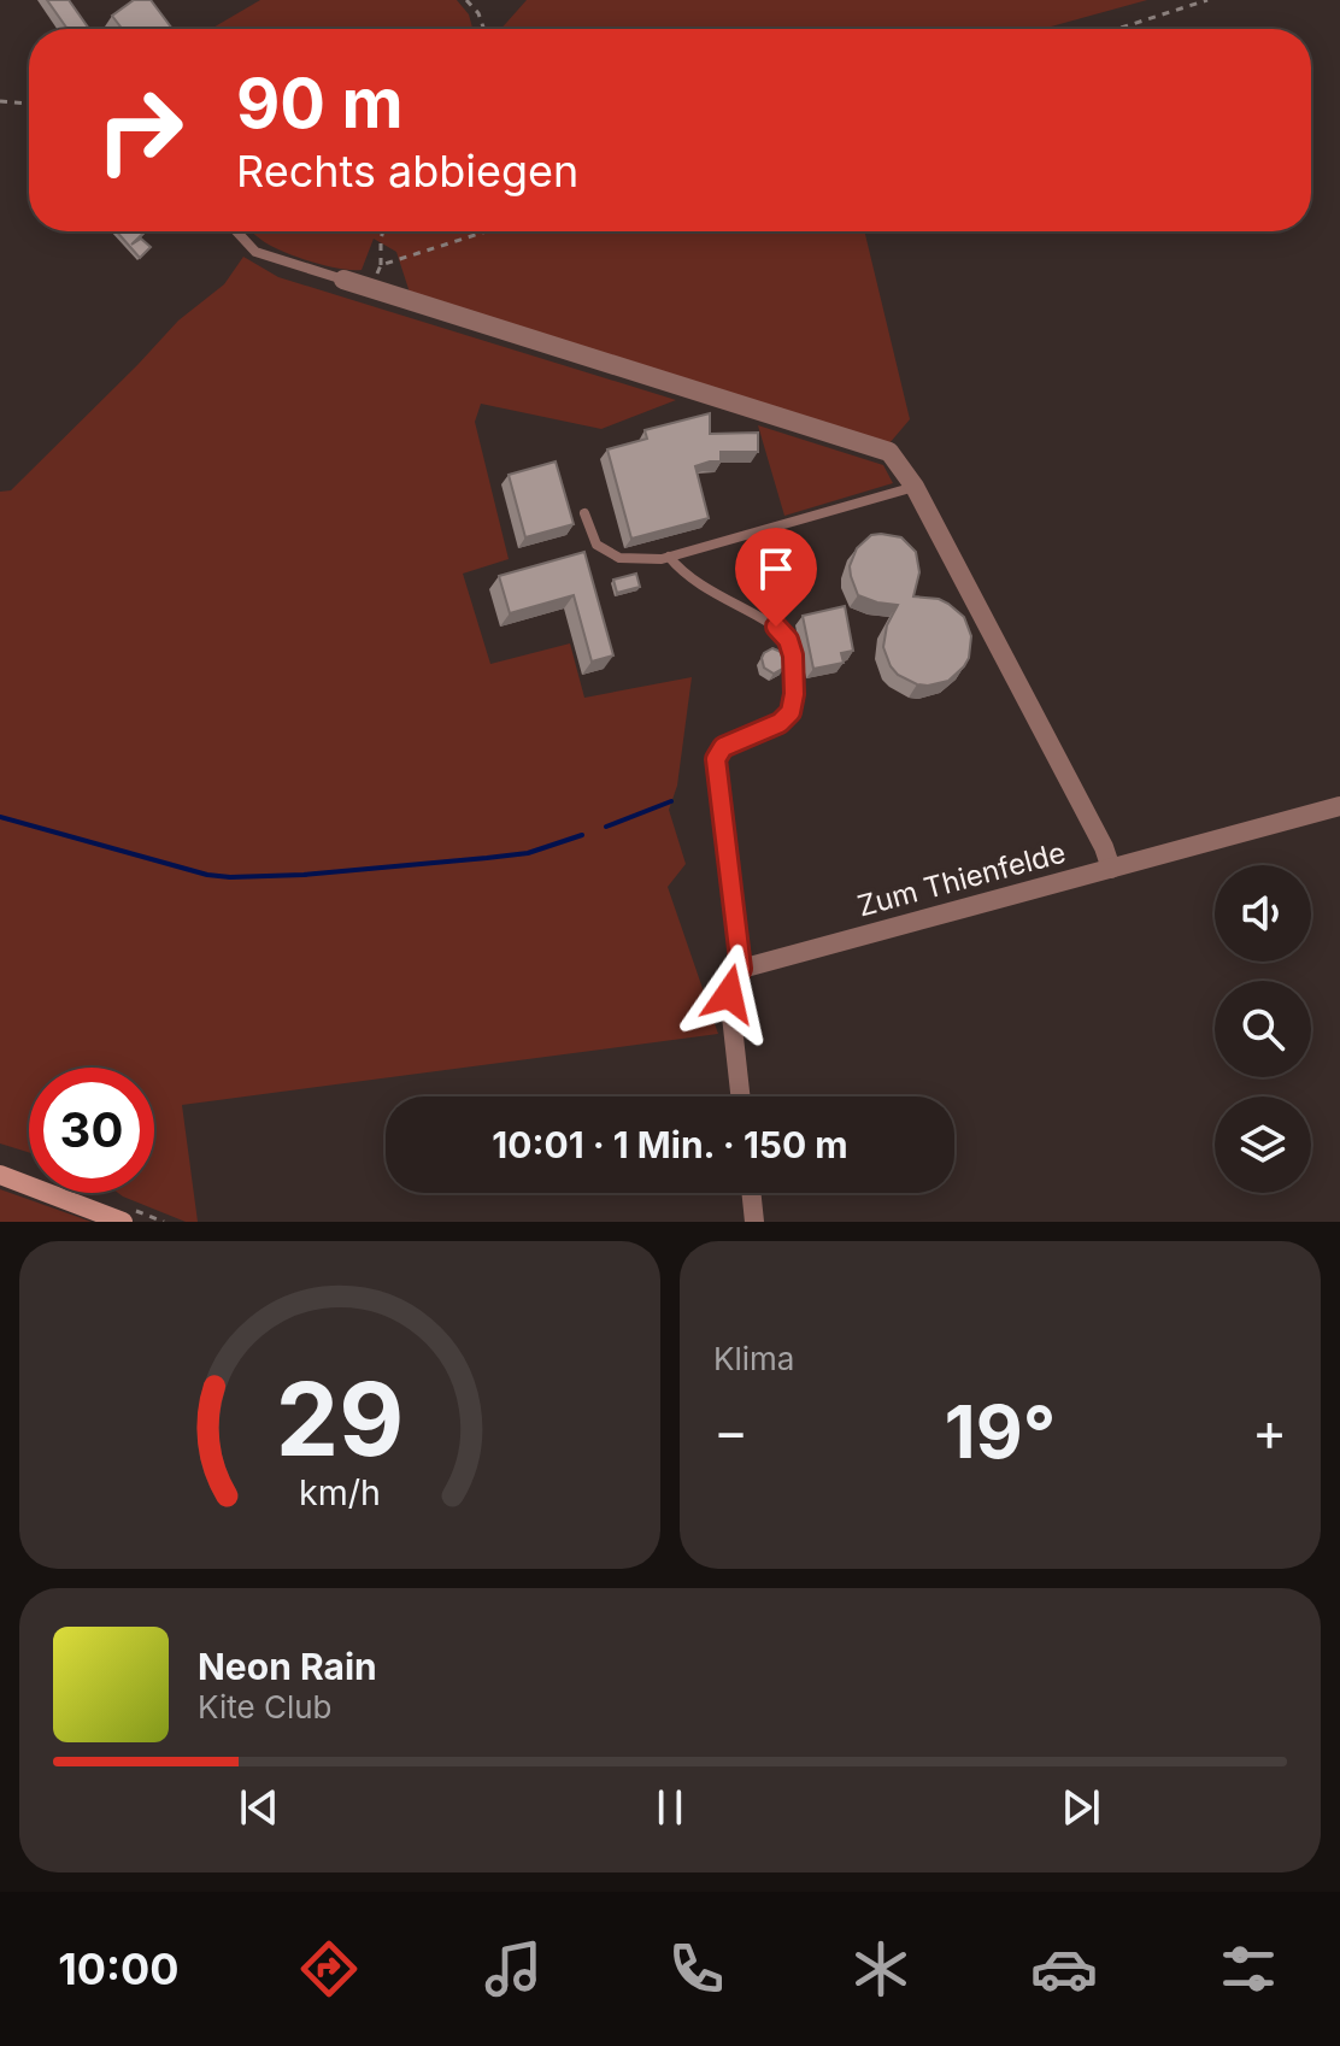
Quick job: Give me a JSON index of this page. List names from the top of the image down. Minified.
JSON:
{"streets":{"street":["Zum Thienfelde"]},"page":{"turn":["90 m","Rechts abbiegen"],"limit":"30","trip":"10:01 · 1 Min. · 150 m","tile":"Klima","heat":["−","19°","+"],"song":["Neon Rain","Kite Club"],"tabs":"10:00","gauge":["29","km/h"]}}
